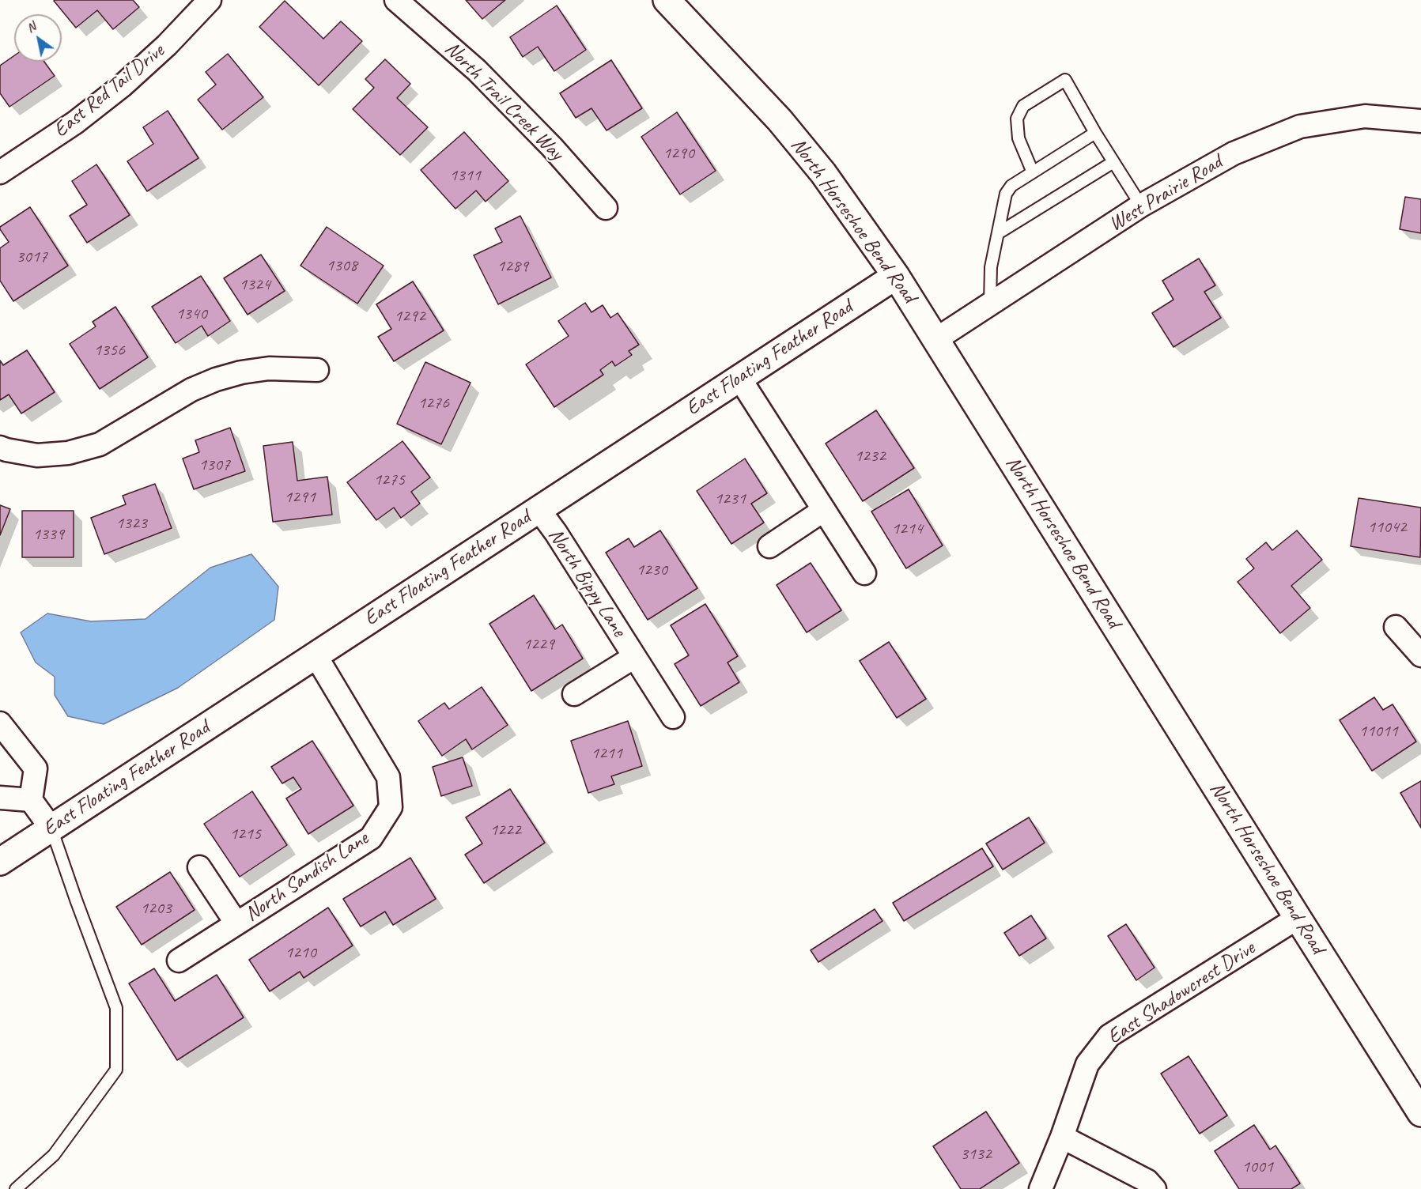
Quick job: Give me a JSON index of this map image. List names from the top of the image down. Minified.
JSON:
{"streets":{"street":["East Red Tail Drive","North Trail Creek Way","West Prairie Road","North Horseshoe Bend Road","East Floating Feather Road","North Bippy Lane","North Sandish Lane","East Shadowcrest Drive"]},"crossings":[["West Prairie Road","North Horseshoe Bend Road"],["North Horseshoe Bend Road","East Floating Feather Road"],["North Horseshoe Bend Road","East Shadowcrest Drive"],["East Floating Feather Road","North Bippy Lane"],["East Floating Feather Road","North Sandish Lane"]],"house_numbers":["1290","1311","3017","1308","1289","1324","1340","1292","1356","1276","1232","1307","1275","1291","1231","1323","11042","1214","1339","1230","1229","11011","1211","1222","1215","1203","1210","3132","1001"],"north":"top left"}
